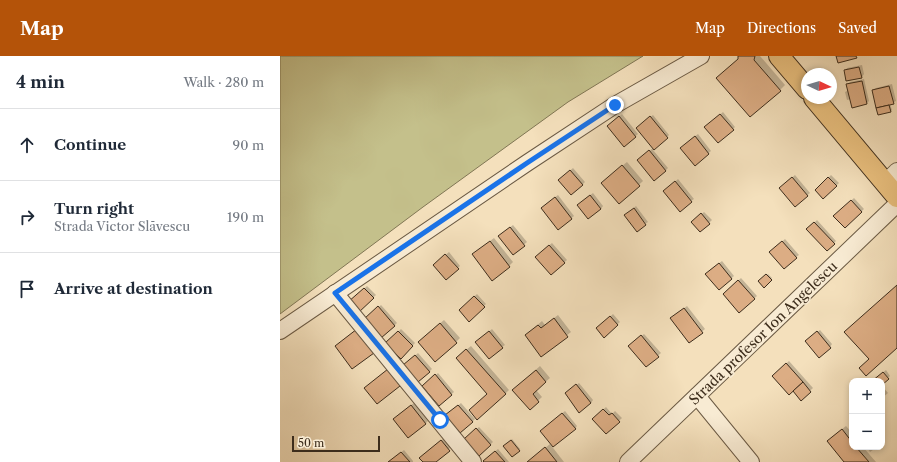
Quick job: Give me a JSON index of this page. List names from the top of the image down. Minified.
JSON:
{"streets":{"street":["Strada profesor Ion Angelescu"]},"scale_bar":"50 m","north":"right","page":{"header":"Map","nav":["Map","Directions","Saved"],"heading":["4 min","Walk · 280 m"],"list":[["Continue","90 m"],["Turn right","Strada Victor Slăvescu","190 m"],"Arrive at destination"],"map_buttons":["+","−"],"scale":"50 m"}}
